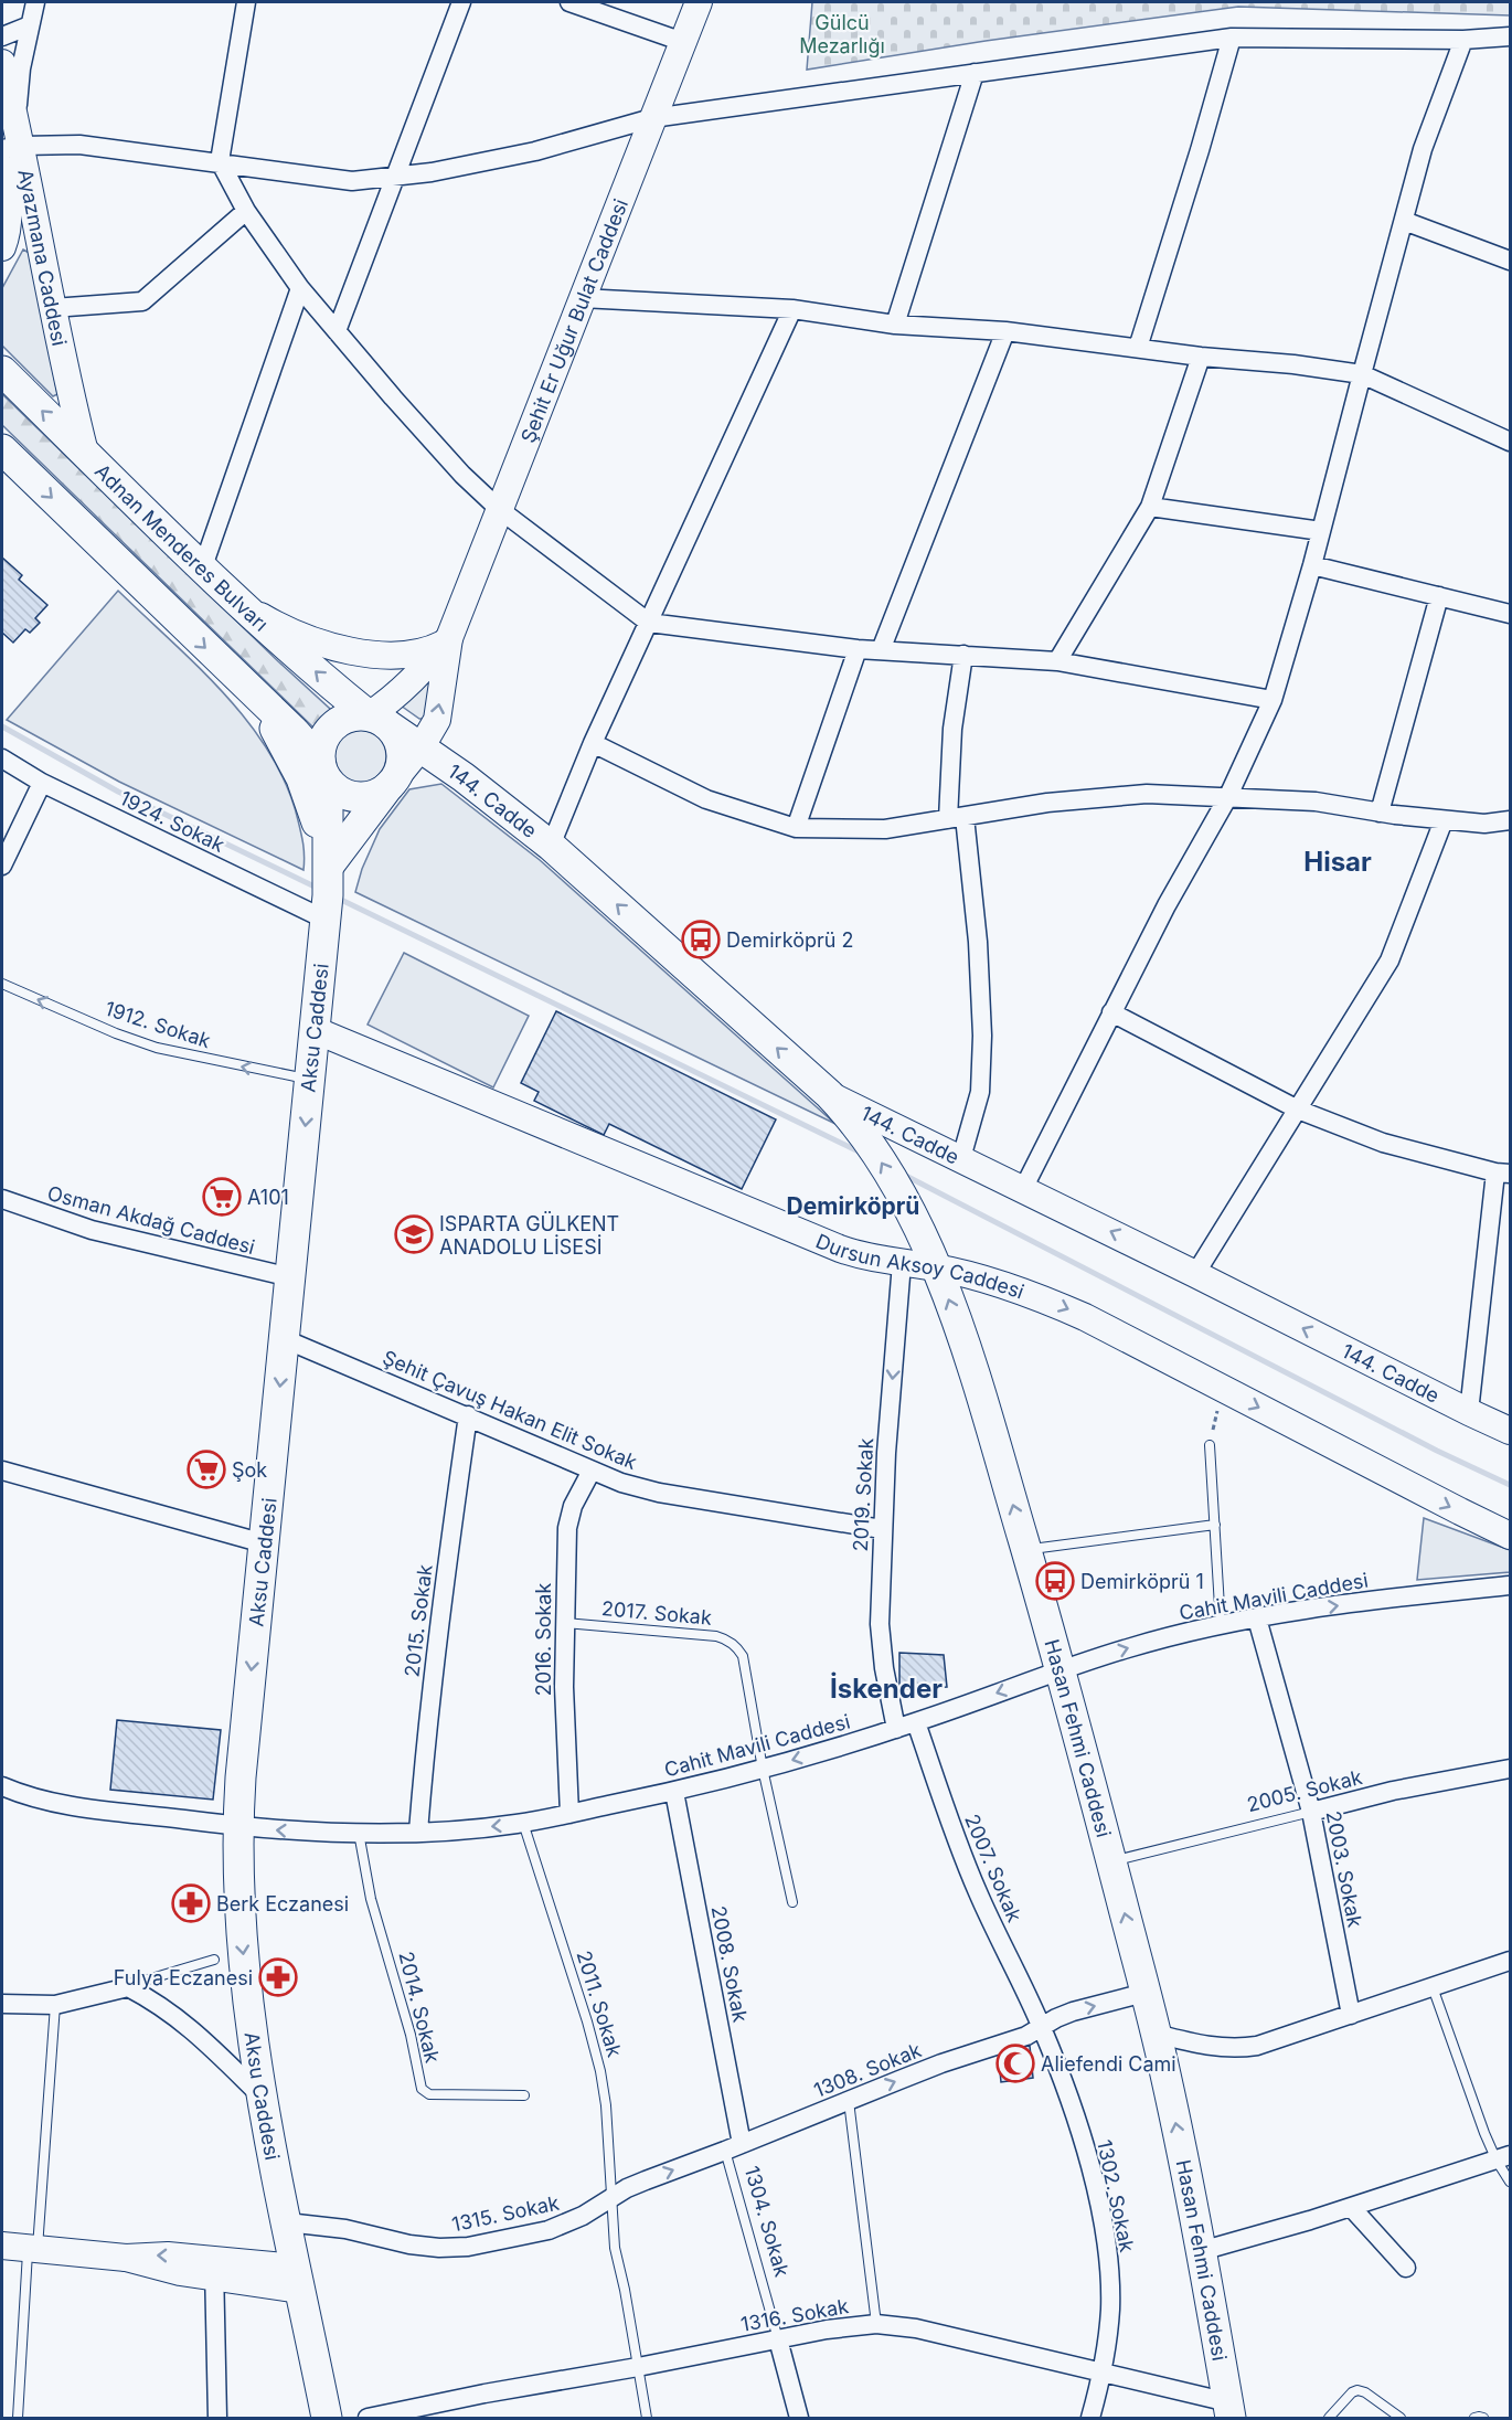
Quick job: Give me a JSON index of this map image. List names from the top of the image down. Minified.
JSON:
{"streets":{"main road":["Adnan Menderes Bulvarı","144. Cadde","Aksu Caddesi","Hasan Fehmi Caddesi"],"street":["Ayazmana Caddesi","Şehit Er Uğur Bulat Caddesi","1924. Sokak","Osman Akdağ Caddesi","Dursun Aksoy Caddesi","Şehit Çavuş Hakan Elit Sokak","2019. Sokak","Cahit Mavili Caddesi","2015. Sokak","2016. Sokak","2005. Sokak","2007. Sokak","2003. Sokak","2008. Sokak","1308. Sokak","1302. Sokak","1315. Sokak","1304. Sokak","1316. Sokak"],"lane":["1912. Sokak","2017. Sokak","2011. Sokak","2014. Sokak"]},"crossings":[["Ayazmana Caddesi","Adnan Menderes Bulvarı"],["Şehit Er Uğur Bulat Caddesi","Adnan Menderes Bulvarı"],["Şehit Er Uğur Bulat Caddesi","144. Cadde"],["Şehit Er Uğur Bulat Caddesi","Aksu Caddesi"],["Adnan Menderes Bulvarı","144. Cadde"],["Adnan Menderes Bulvarı","Aksu Caddesi"],["144. Cadde","Aksu Caddesi"],["144. Cadde","Hasan Fehmi Caddesi"],["1924. Sokak","Aksu Caddesi"],["1912. Sokak","Aksu Caddesi"],["Aksu Caddesi","Osman Akdağ Caddesi"],["Aksu Caddesi","Dursun Aksoy Caddesi"],["Aksu Caddesi","Şehit Çavuş Hakan Elit Sokak"],["Aksu Caddesi","Cahit Mavili Caddesi"],["Aksu Caddesi","1315. Sokak"],["Dursun Aksoy Caddesi","2019. Sokak"],["Dursun Aksoy Caddesi","Hasan Fehmi Caddesi"],["Şehit Çavuş Hakan Elit Sokak","2019. Sokak"],["Şehit Çavuş Hakan Elit Sokak","2015. Sokak"],["Şehit Çavuş Hakan Elit Sokak","2016. Sokak"],["2019. Sokak","Cahit Mavili Caddesi"],["Cahit Mavili Caddesi","2017. Sokak"],["Cahit Mavili Caddesi","2015. Sokak"],["Cahit Mavili Caddesi","2016. Sokak"],["Cahit Mavili Caddesi","Hasan Fehmi Caddesi"],["Cahit Mavili Caddesi","2007. Sokak"],["Cahit Mavili Caddesi","2003. Sokak"],["Cahit Mavili Caddesi","2008. Sokak"],["Cahit Mavili Caddesi","2011. Sokak"],["Cahit Mavili Caddesi","2014. Sokak"],["2017. Sokak","2016. Sokak"],["Hasan Fehmi Caddesi","2005. Sokak"],["Hasan Fehmi Caddesi","1308. Sokak"],["Hasan Fehmi Caddesi","1316. Sokak"],["2005. Sokak","2003. Sokak"],["2007. Sokak","1308. Sokak"],["2007. Sokak","1302. Sokak"],["2008. Sokak","1308. Sokak"],["2008. Sokak","1304. Sokak"],["2011. Sokak","1308. Sokak"],["2011. Sokak","1315. Sokak"],["2011. Sokak","1316. Sokak"],["1308. Sokak","1302. Sokak"],["1308. Sokak","1315. Sokak"],["1308. Sokak","1304. Sokak"],["1302. Sokak","1316. Sokak"],["1304. Sokak","1316. Sokak"]],"one_way":["144. Cadde","1912. Sokak","Aksu Caddesi","Dursun Aksoy Caddesi","2019. Sokak","Hasan Fehmi Caddesi","1308. Sokak"],"districts":["Hisar","Demirköprü","İskender"],"parks":["Gülcü Mezarlığı"],"places":{"bus stop":["Demirköprü 2","Demirköprü 1"],"supermarket":["A101","Şok"],"school or university":["ISPARTA GÜLKENT ANADOLU LİSESİ"],"pharmacy":["Berk Eczanesi","Fulya Eczanesi"],"mosque":["Aliefendi Cami"]}}
